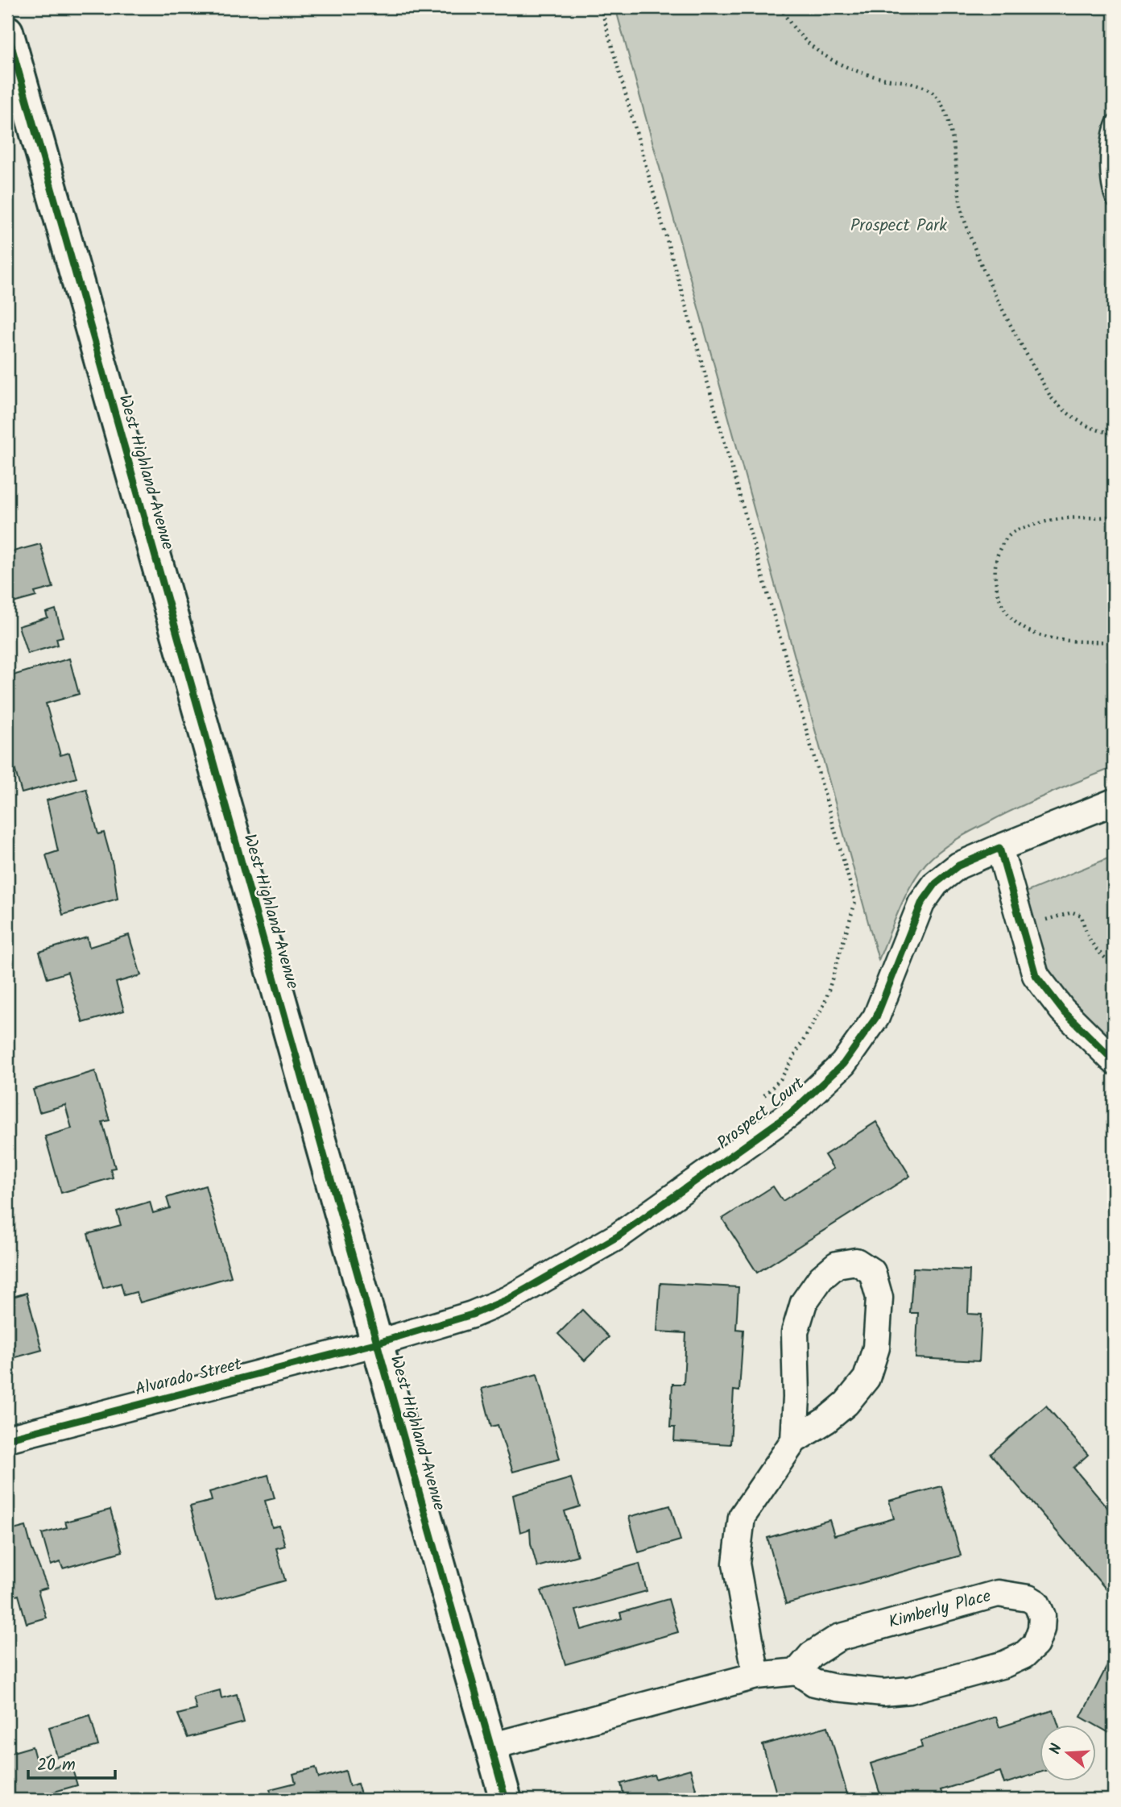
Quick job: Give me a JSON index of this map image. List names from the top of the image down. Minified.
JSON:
{"streets":{"street":["West Highland Avenue","Prospect Court","Alvarado Street","Kimberly Place"]},"crossings":[["West Highland Avenue","Prospect Court"],["West Highland Avenue","Alvarado Street"],["Prospect Court","Alvarado Street"]],"parks":["Prospect Park"],"scale_bar":"20 m","north":"left"}
